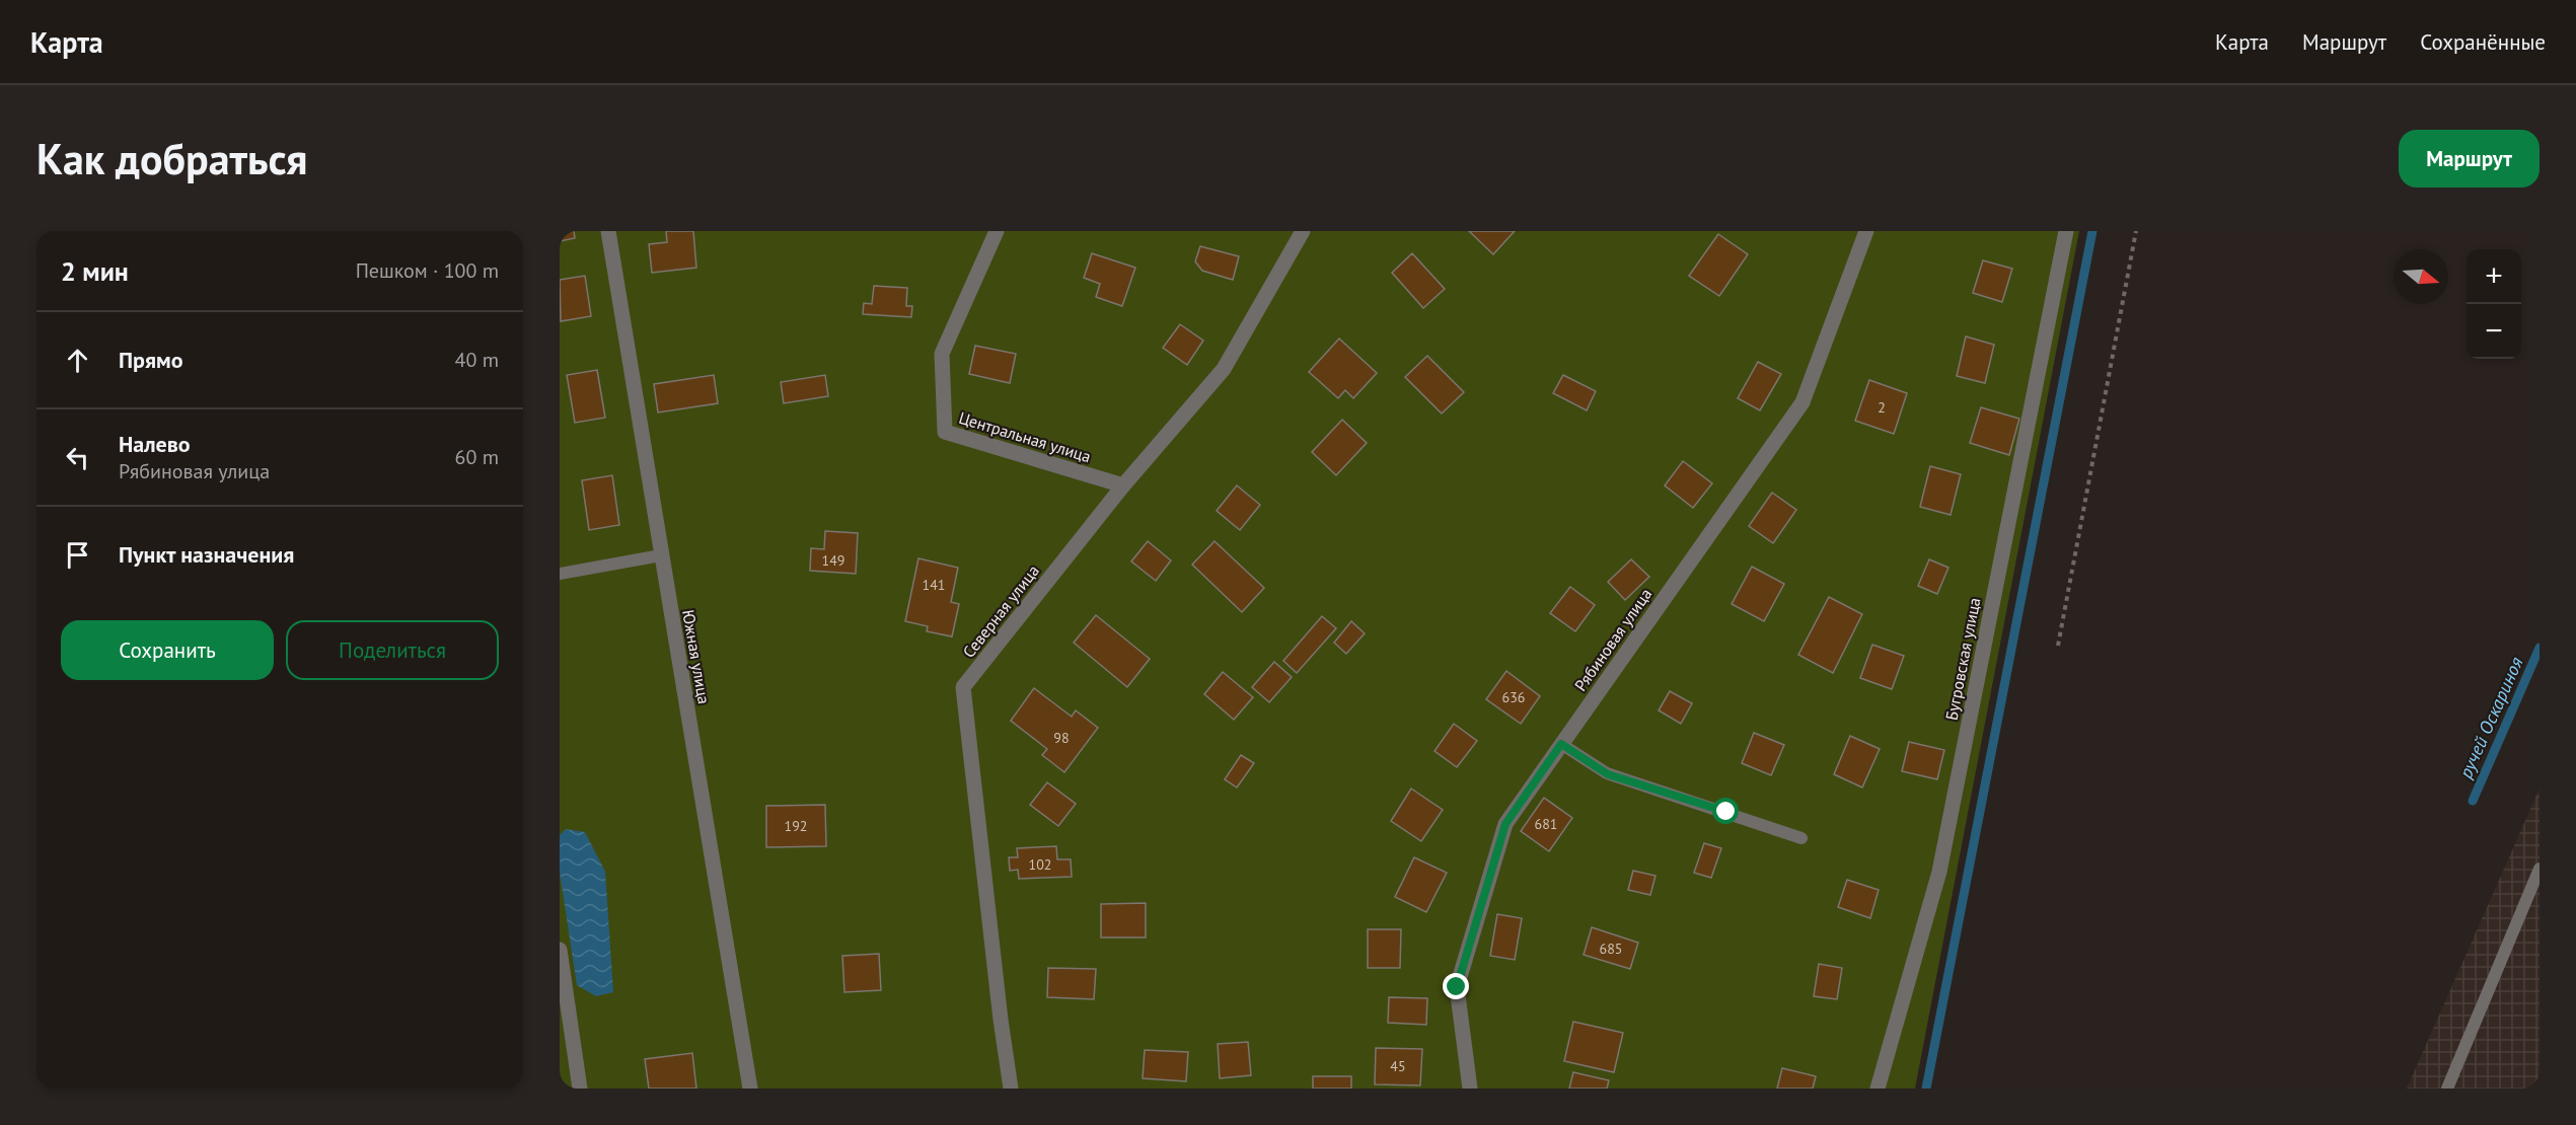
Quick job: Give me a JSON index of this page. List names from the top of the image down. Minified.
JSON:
{"streets":{"street":["Центральная улица","Северная улица","Рябиновая улица","Южная улица","Бугровская улица"]},"crossings":[["Центральная улица","Северная улица"]],"water":["ручей Оскариноя"],"house_numbers":["2","149","141","636","98","681","192","102","685","45"],"north":"right","page":{"header":"Карта","nav":["Карта","Маршрут","Сохранённые"],"buttons":["Маршрут",["Сохранить","Поделиться"]],"title":"Как добраться","heading":["2 мин","Пешком · 100 m"],"map_buttons":["+","−"],"list":[["Прямо","40 m"],["Налево","Рябиновая улица","60 m"],"Пункт назначения"]}}
